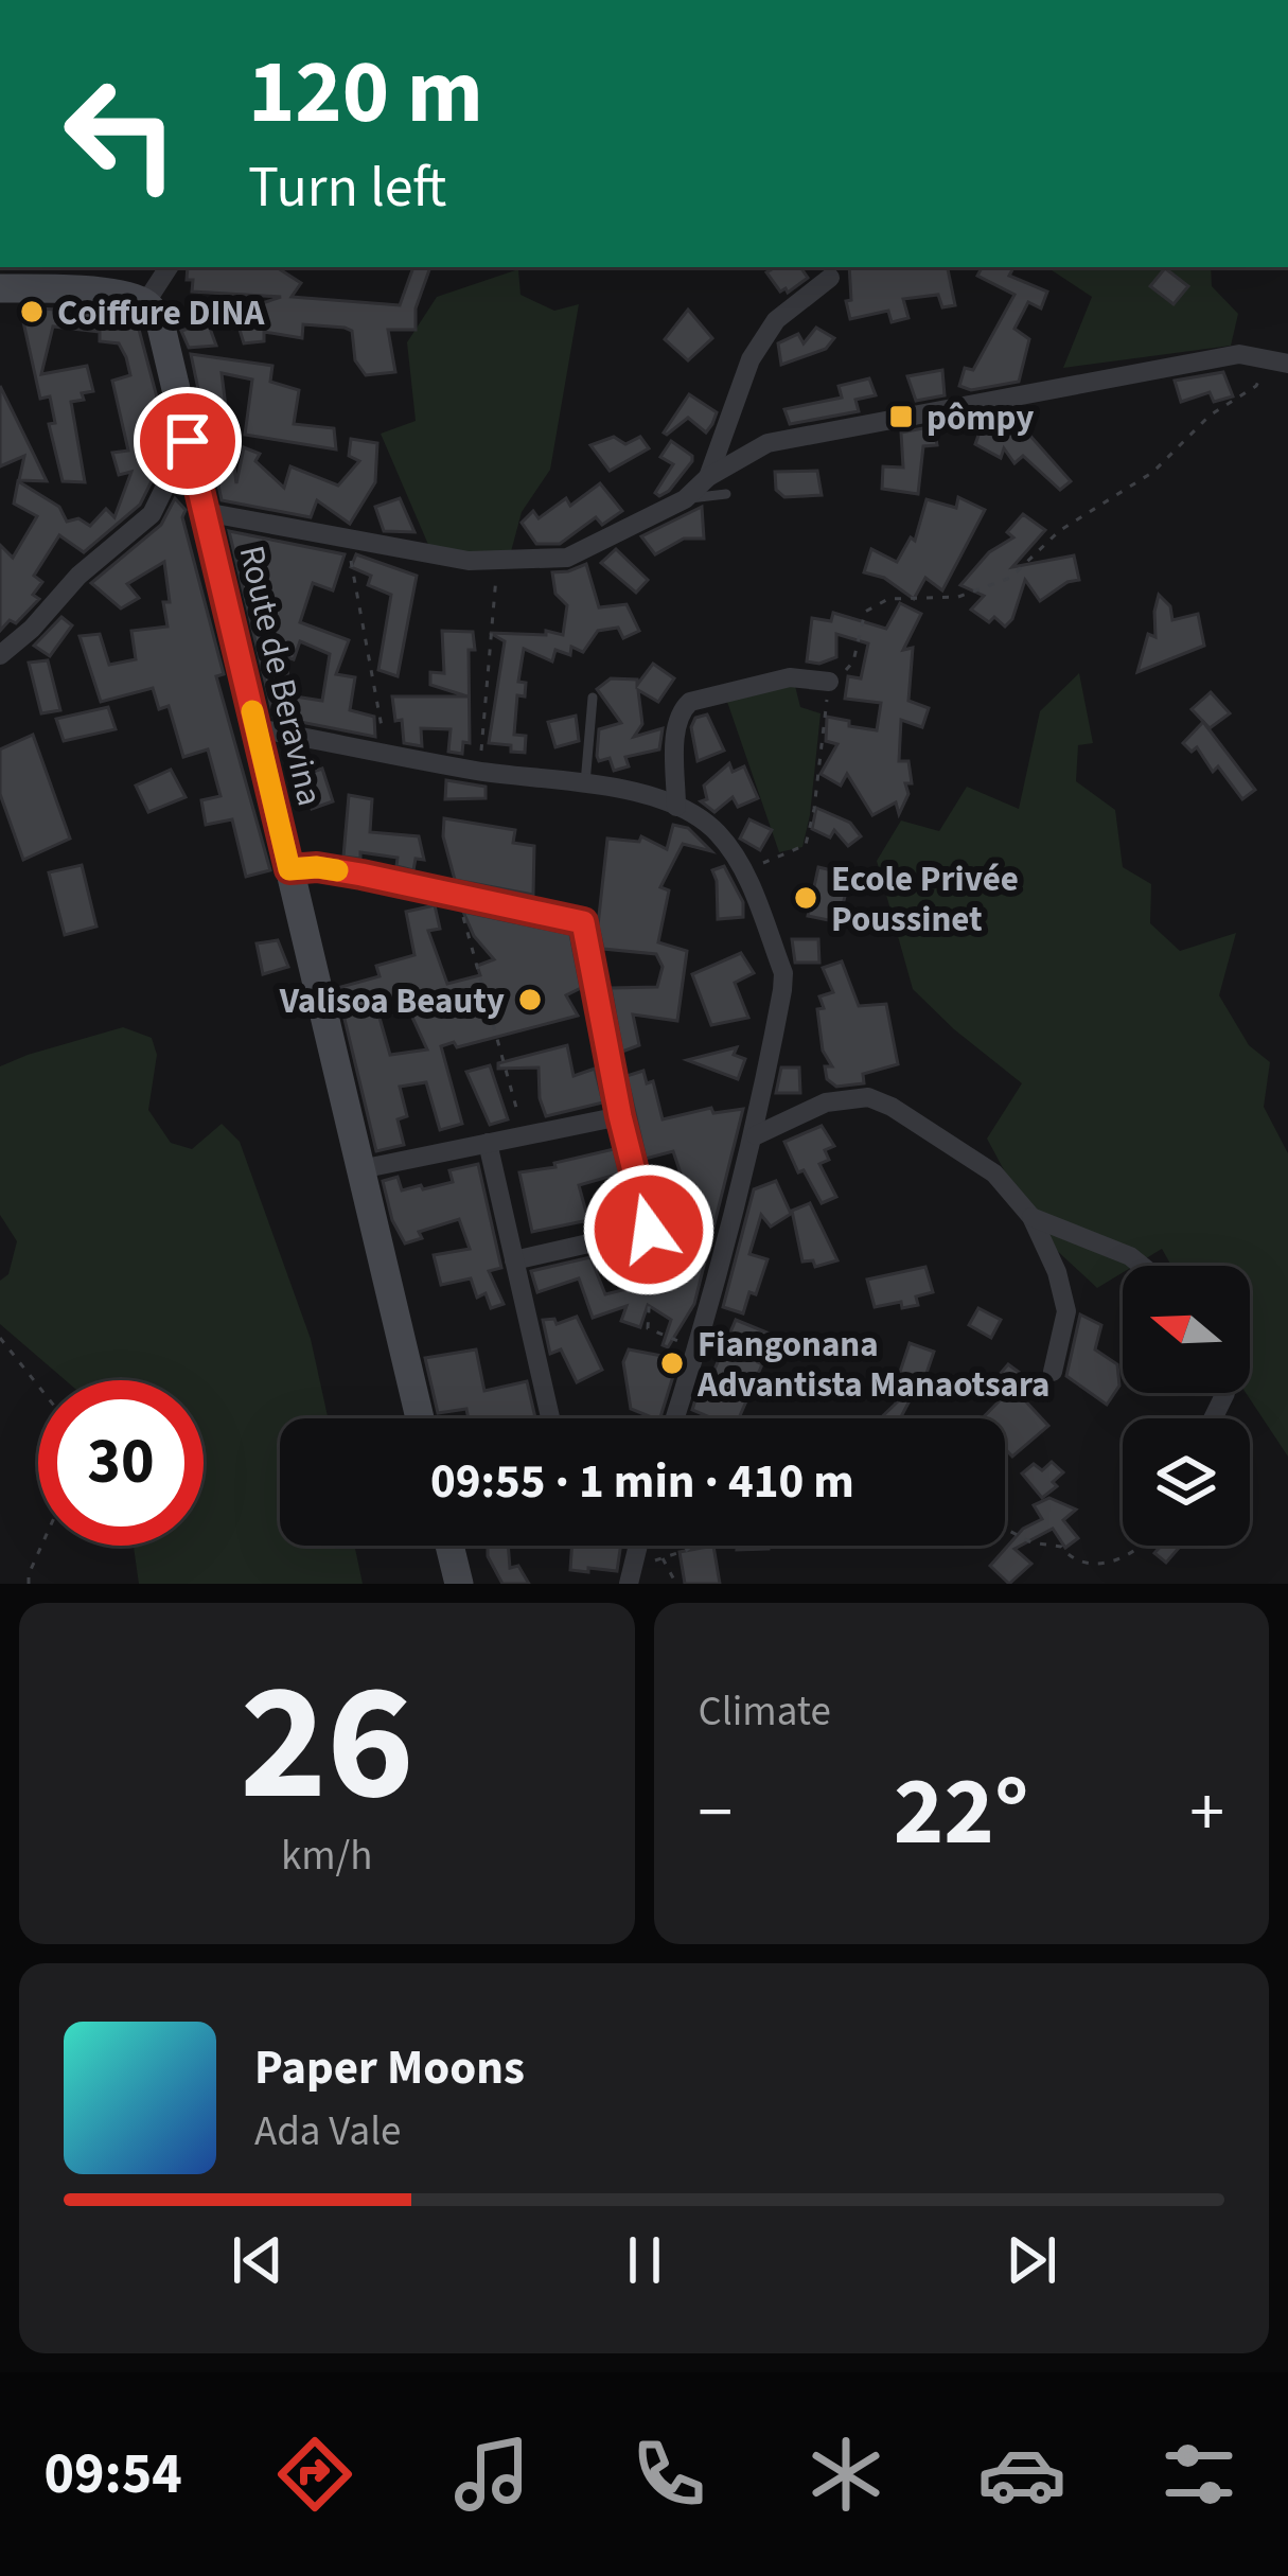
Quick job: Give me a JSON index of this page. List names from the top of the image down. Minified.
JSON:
{"streets":{"street":["Route de Beravina"]},"places":{"other":["Coiffure DINA","Ecole Privée Poussinet","Valisoa Beauty","Fiangonana Advantista Manaotsara"],"transit":["pômpy"]},"north":"left","page":{"turn":["120 m","Turn left"],"limit":"30","trip":"09:55 · 1 min · 410 m","tile":[["26","km/h"],"Climate"],"heat":["−","22°","+"],"song":["Paper Moons","Ada Vale"],"tabs":"09:54"}}
